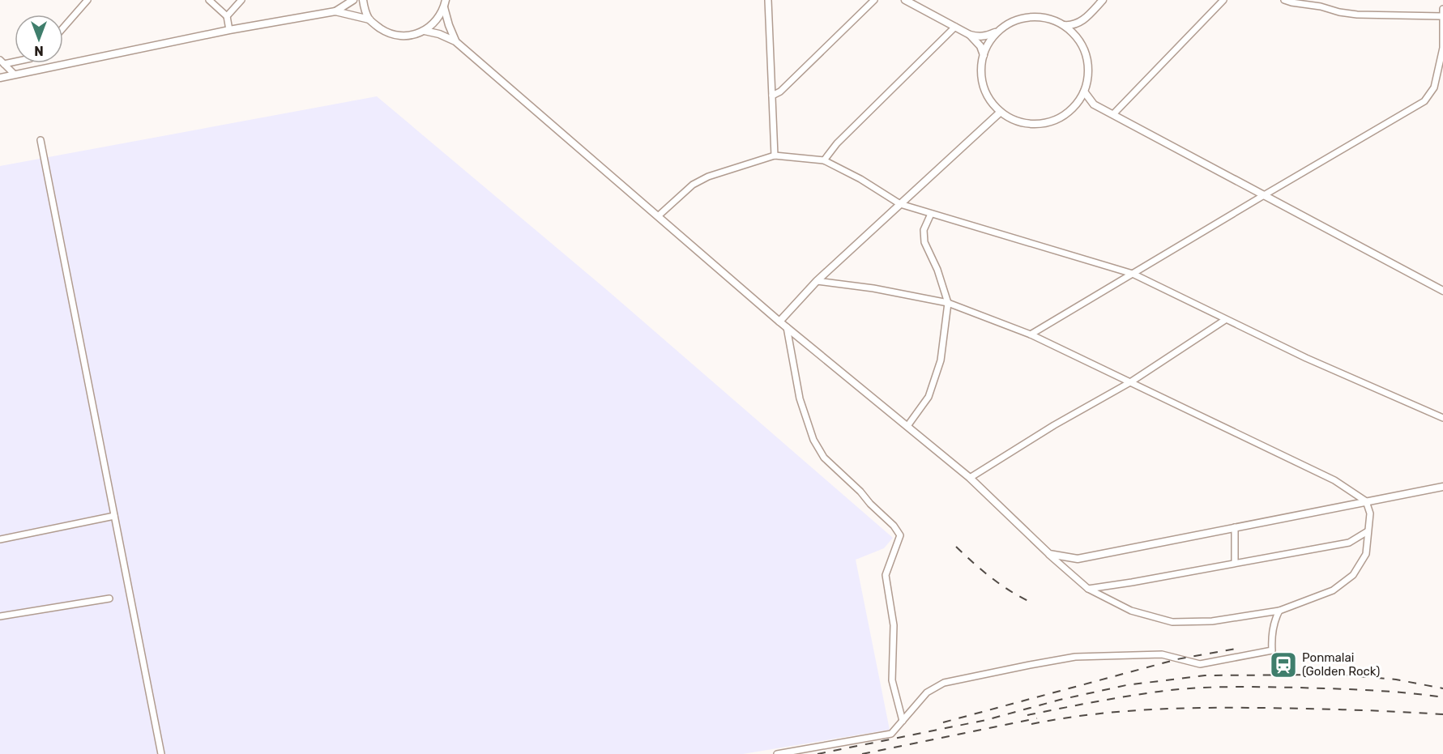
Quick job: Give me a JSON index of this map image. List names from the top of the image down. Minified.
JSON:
{"places":{"station":["Ponmalai (Golden Rock)"]},"north":"bottom"}
